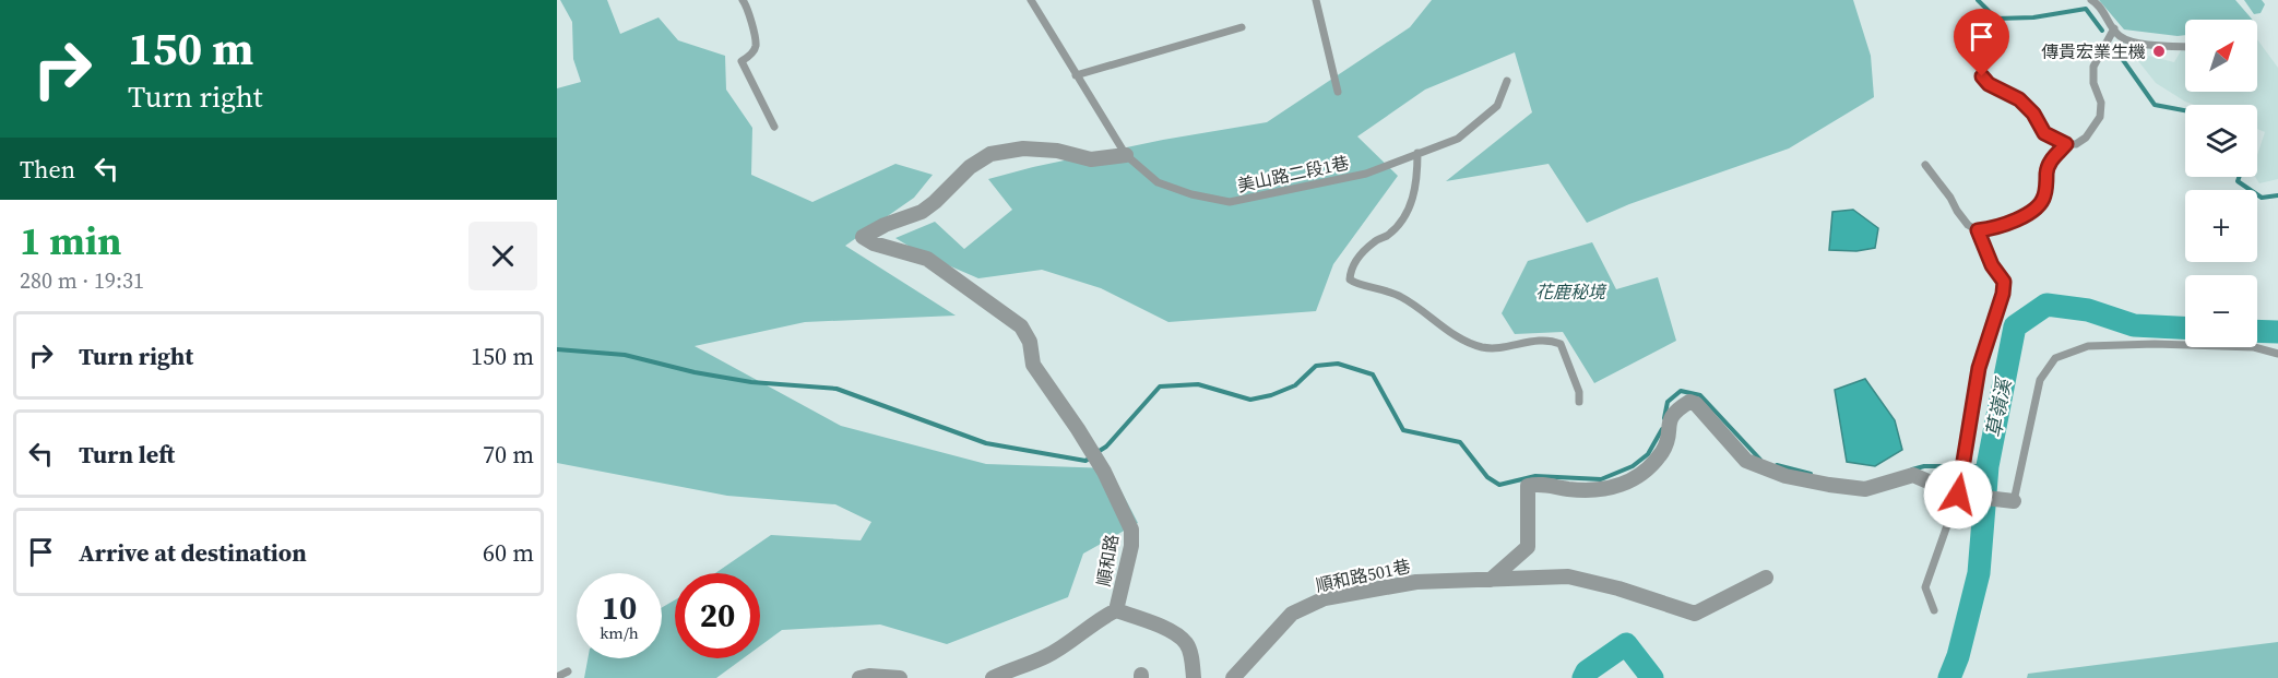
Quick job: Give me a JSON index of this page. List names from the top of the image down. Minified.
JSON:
{"streets":{"street":["順和路","順和路501巷"],"lane":["美山路二段1巷"]},"crossings":[["美山路二段1巷","順和路"]],"water":["草嶺溪"],"parks":["花鹿秘境"],"places":["傳貴宏業生機"],"north":"top right","page":{"turn":["150 m","Turn right"],"map_buttons":["+","−"],"then":"Then","heading":["1 min","280 m · 19:31"],"list":[{"name":"Turn right","value":"150 m"},{"name":"Turn left","value":"70 m"},{"name":"Arrive at destination","value":"60 m"}],"speed":"10 km/h","limit":"20"}}
